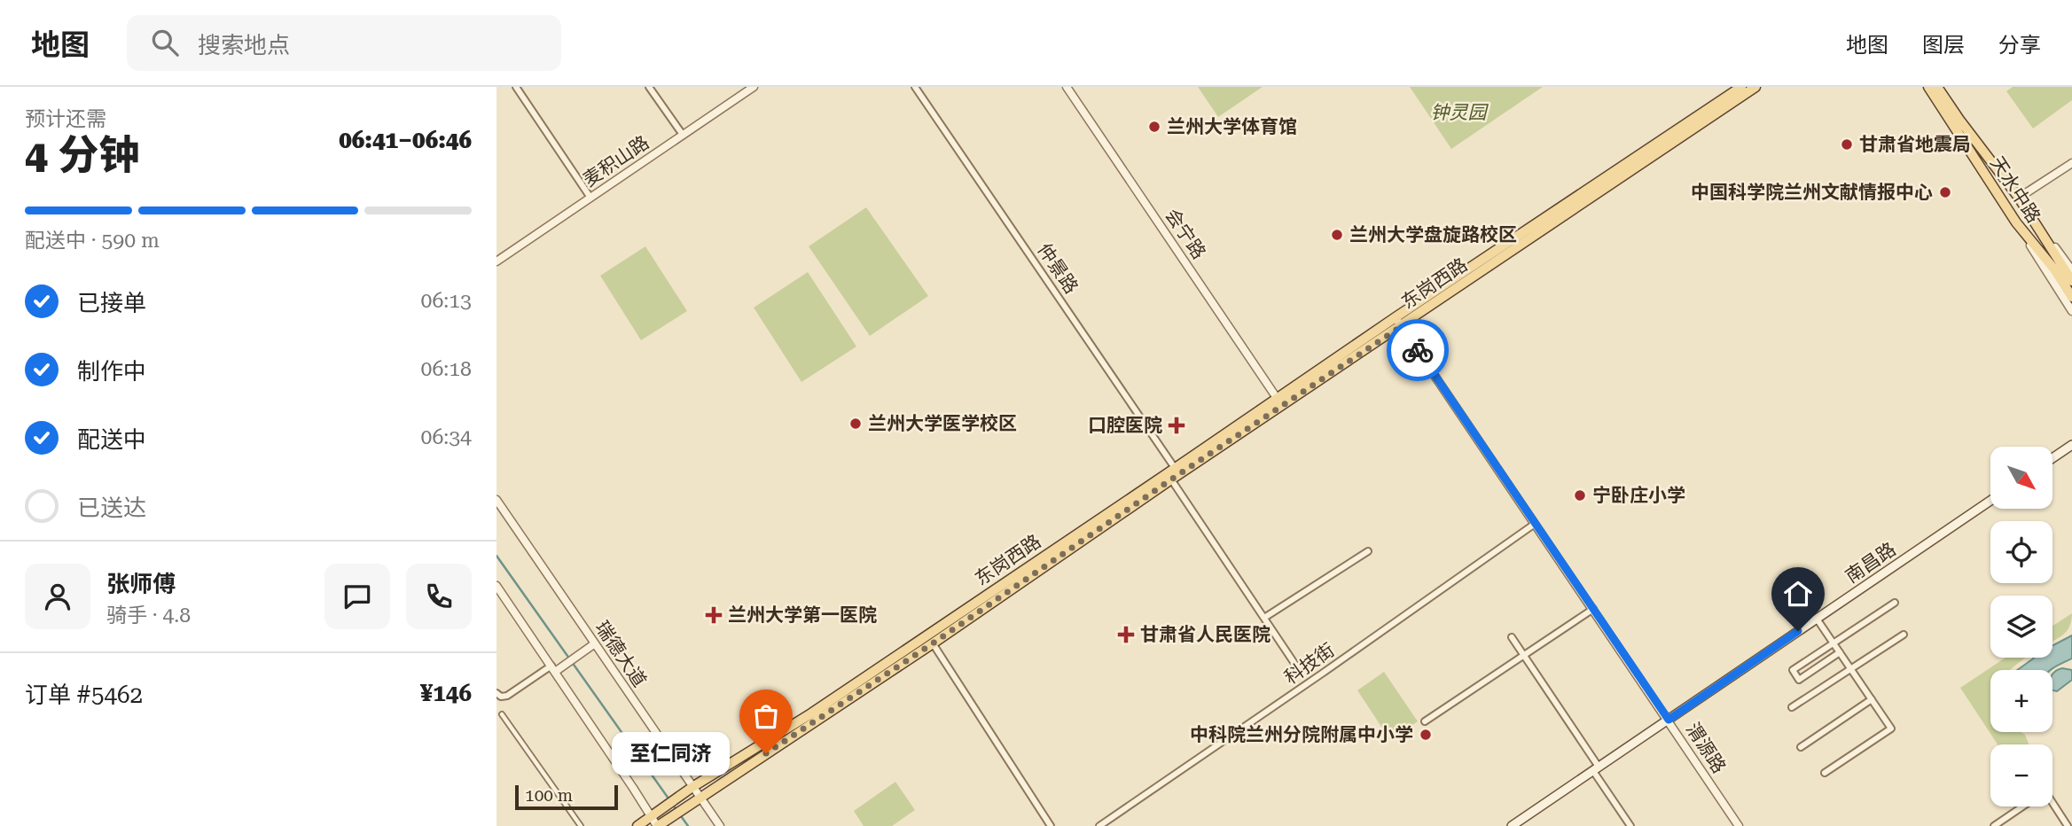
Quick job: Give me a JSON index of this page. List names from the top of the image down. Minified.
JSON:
{"streets":{"main road":["天水中路","东岗西路","南昌路"],"street":["麦积山路","会宁路","仲景路","瑞德大道","科技街","渭源路"]},"crossings":[["会宁路","东岗西路"],["仲景路","东岗西路"],["东岗西路","瑞德大道"],["东岗西路","渭源路"],["南昌路","渭源路"],["科技街","渭源路"]],"parks":["钟灵园"],"places":{"other":["兰州大学体育馆","甘肃省地震局","中国科学院兰州文献情报中心","兰州大学盘旋路校区","兰州大学医学校区","宁卧庄小学","中科院兰州分院附属中小学","至仁同济"],"health":["口腔医院","兰州大学第一医院","甘肃省人民医院"]},"scale_bar":"100 m","north":"bottom right","page":{"header":"地图","search":"搜索地点","nav":["地图","图层","分享"],"heading":["4 分钟","预计还需","06:41–06:46"],"panel":["张师傅","骑手 · 4.8","订单 #5462","¥146"],"bar":"配送中 · 590 m","list":[["已接单","06:13"],["制作中","06:18"],["配送中","06:34"],"已送达"],"map_buttons":["+","−"],"bubble":"至仁同济","scale":"100 m"}}
